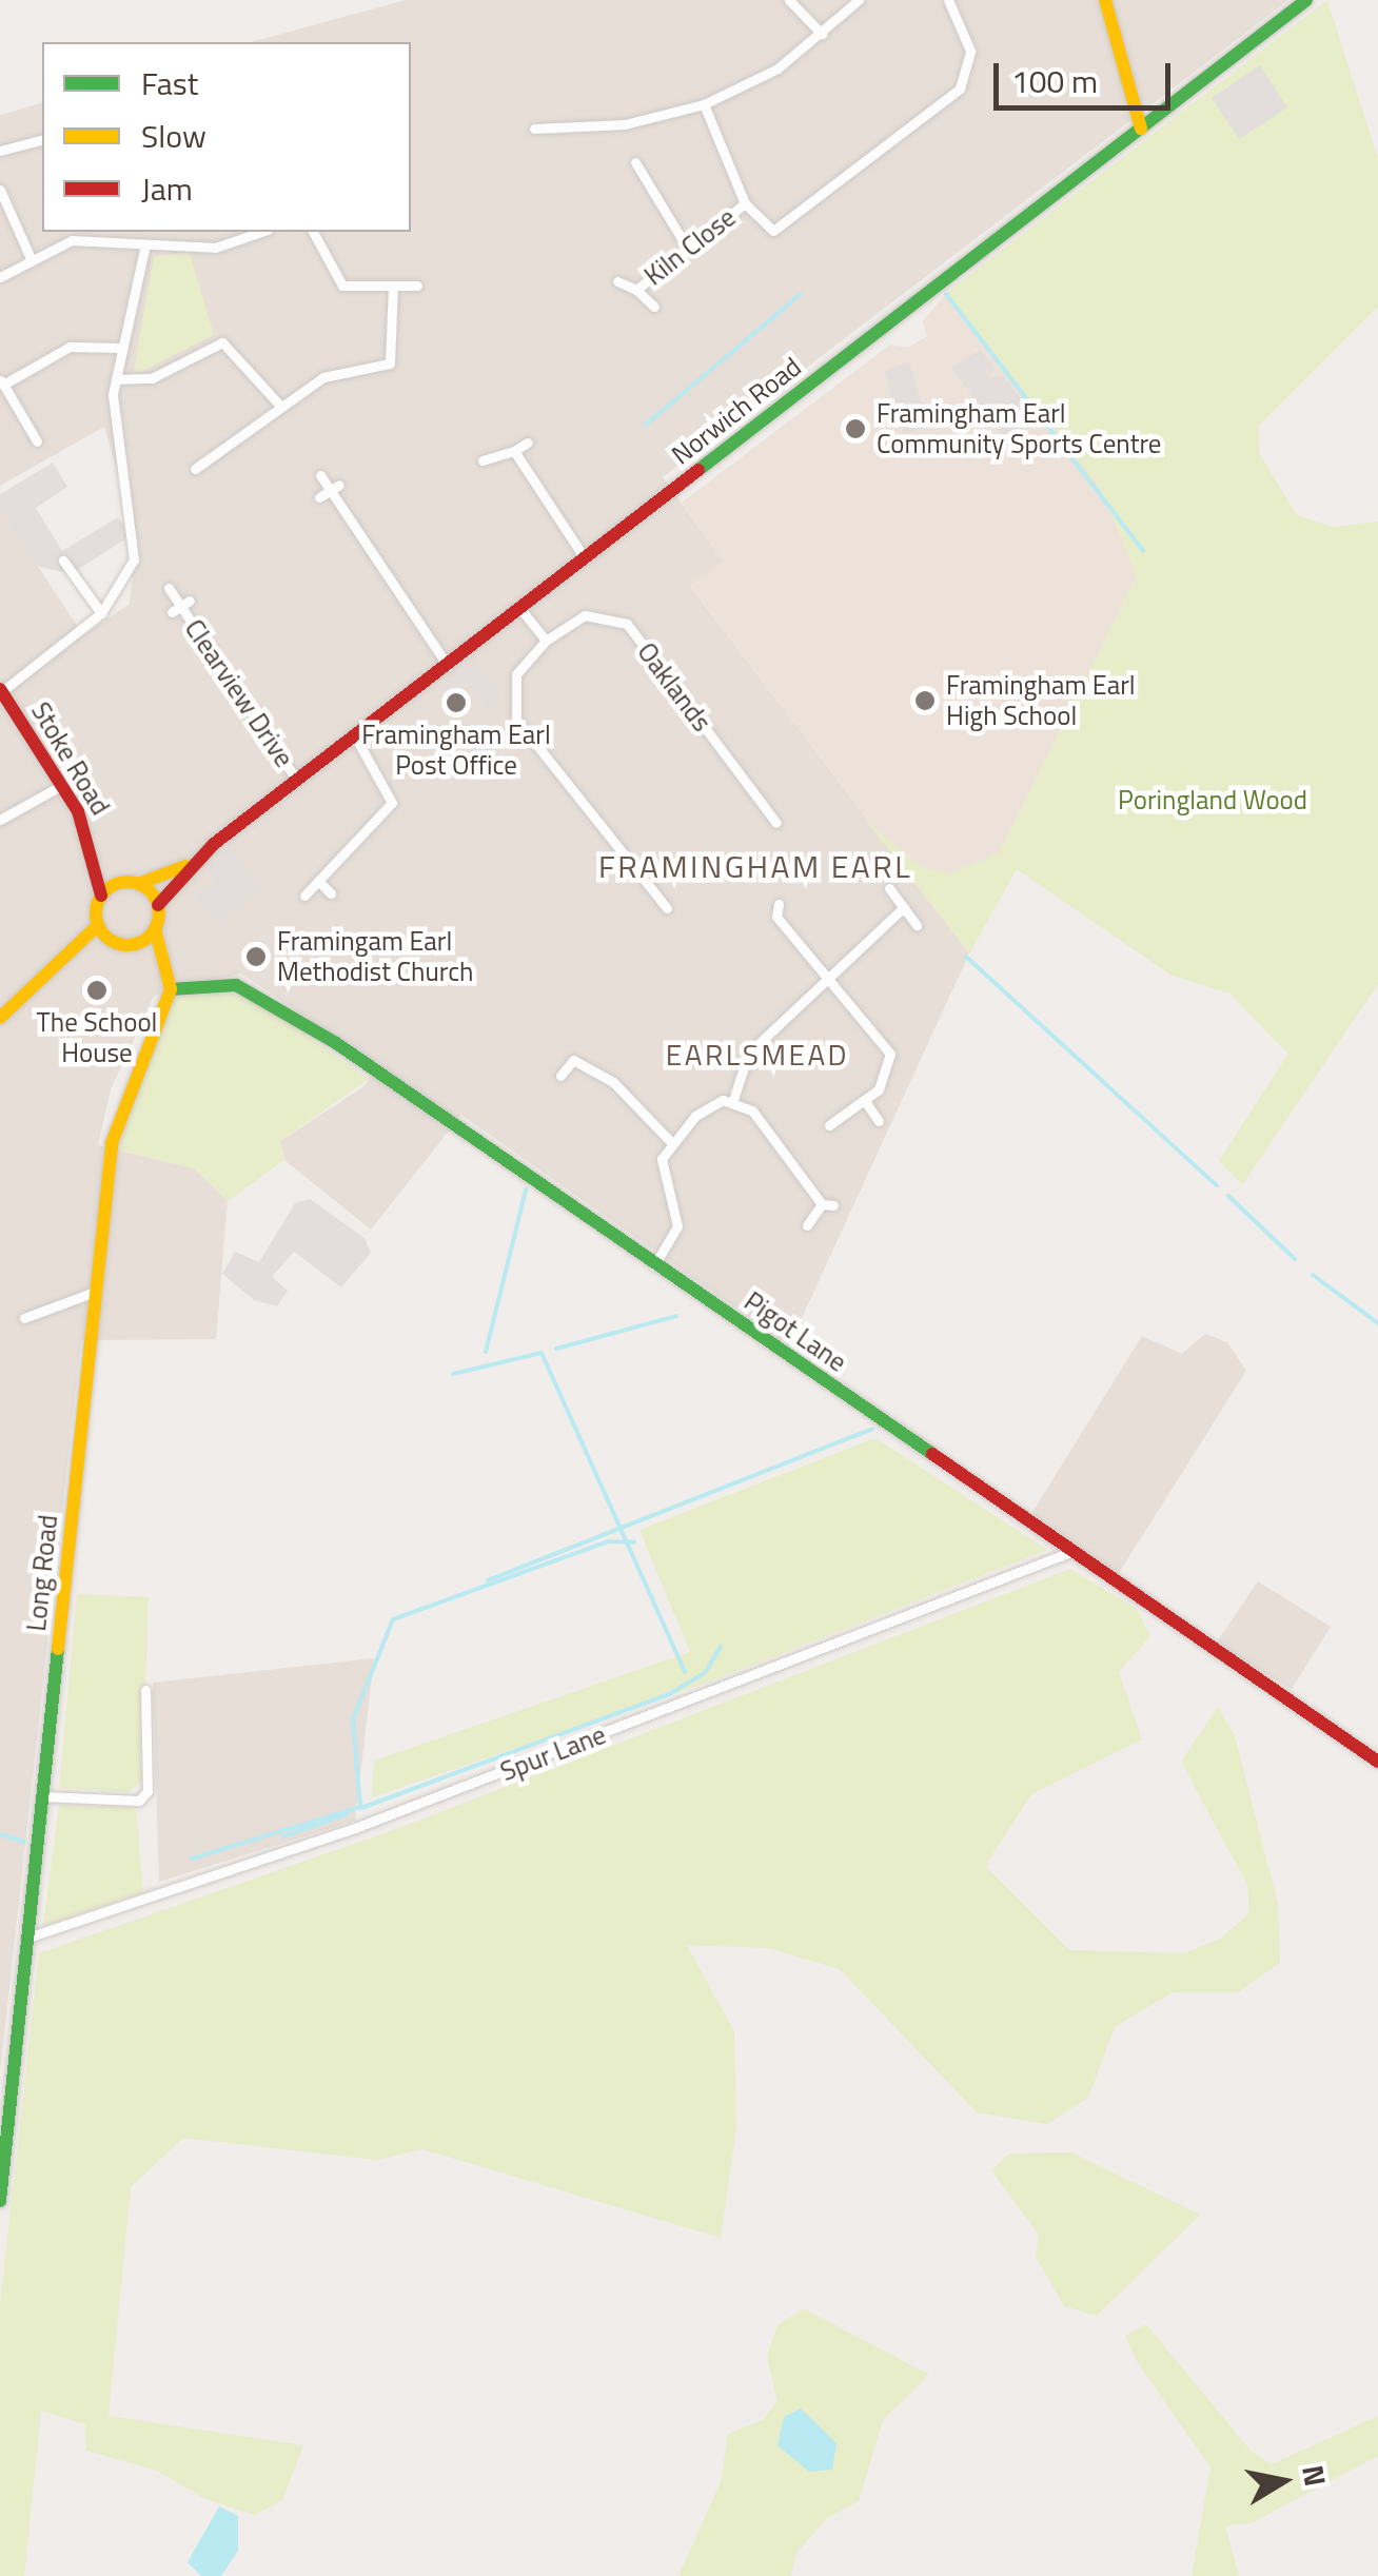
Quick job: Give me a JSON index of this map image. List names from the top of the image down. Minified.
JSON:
{"streets":{"street":["Kiln Close","Norwich Road","Oaklands","Clearview Drive","Stoke Road","Pigot Lane","Long Road","Spur Lane"]},"crossings":[["Norwich Road","Clearview Drive"],["Norwich Road","Stoke Road"],["Pigot Lane","Long Road"],["Pigot Lane","Spur Lane"],["Long Road","Spur Lane"]],"districts":["FRAMINGHAM EARL","EARLSMEAD"],"parks":["Poringland Wood"],"places":["Framingham Earl Community Sports Centre","Framingham Earl High School","Framingham Earl Post Office","Framingam Earl Methodist Church","The School House"],"legend":["Fast","Slow","Jam"],"scale_bar":"100 m","north":"right"}
